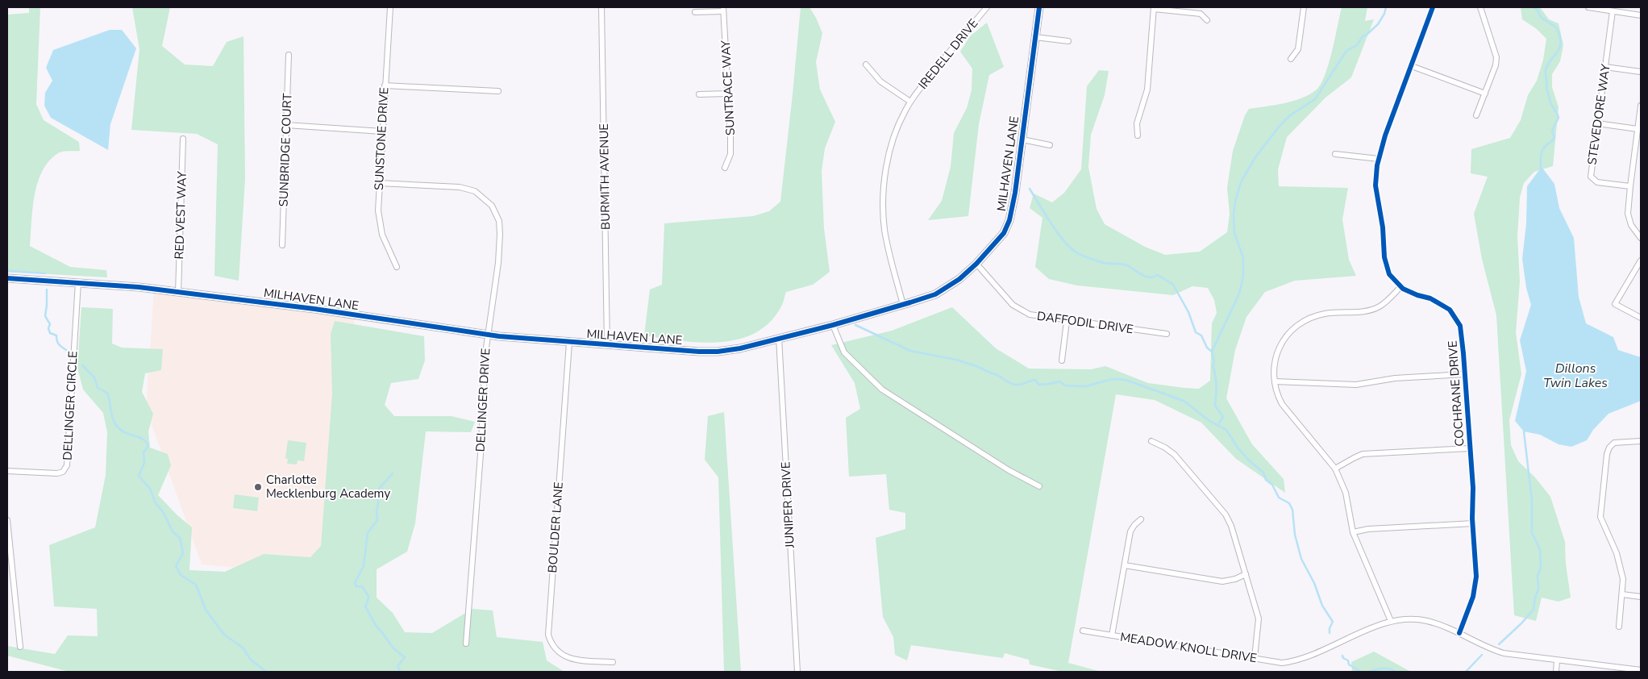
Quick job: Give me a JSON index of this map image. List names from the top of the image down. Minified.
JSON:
{"streets":{"street":["IREDELL DRIVE","SUNTRACE WAY","STEVEDORE WAY","SUNSTONE DRIVE","SUNBRIDGE COURT","MILHAVEN LANE","BURMITH AVENUE","RED VEST WAY","DAFFODIL DRIVE","COCHRANE DRIVE","DELLINGER DRIVE","DELLINGER CIRCLE","JUNIPER DRIVE","BOULDER LANE","MEADOW KNOLL DRIVE"]},"crossings":[["IREDELL DRIVE","MILHAVEN LANE"],["SUNSTONE DRIVE","DELLINGER DRIVE"],["MILHAVEN LANE","BURMITH AVENUE"],["MILHAVEN LANE","RED VEST WAY"],["MILHAVEN LANE","DAFFODIL DRIVE"],["MILHAVEN LANE","DELLINGER DRIVE"],["MILHAVEN LANE","DELLINGER CIRCLE"],["MILHAVEN LANE","JUNIPER DRIVE"],["MILHAVEN LANE","BOULDER LANE"],["COCHRANE DRIVE","MEADOW KNOLL DRIVE"]],"water":["Dillons Twin Lakes"],"places":["Charlotte Mecklenburg Academy"]}
